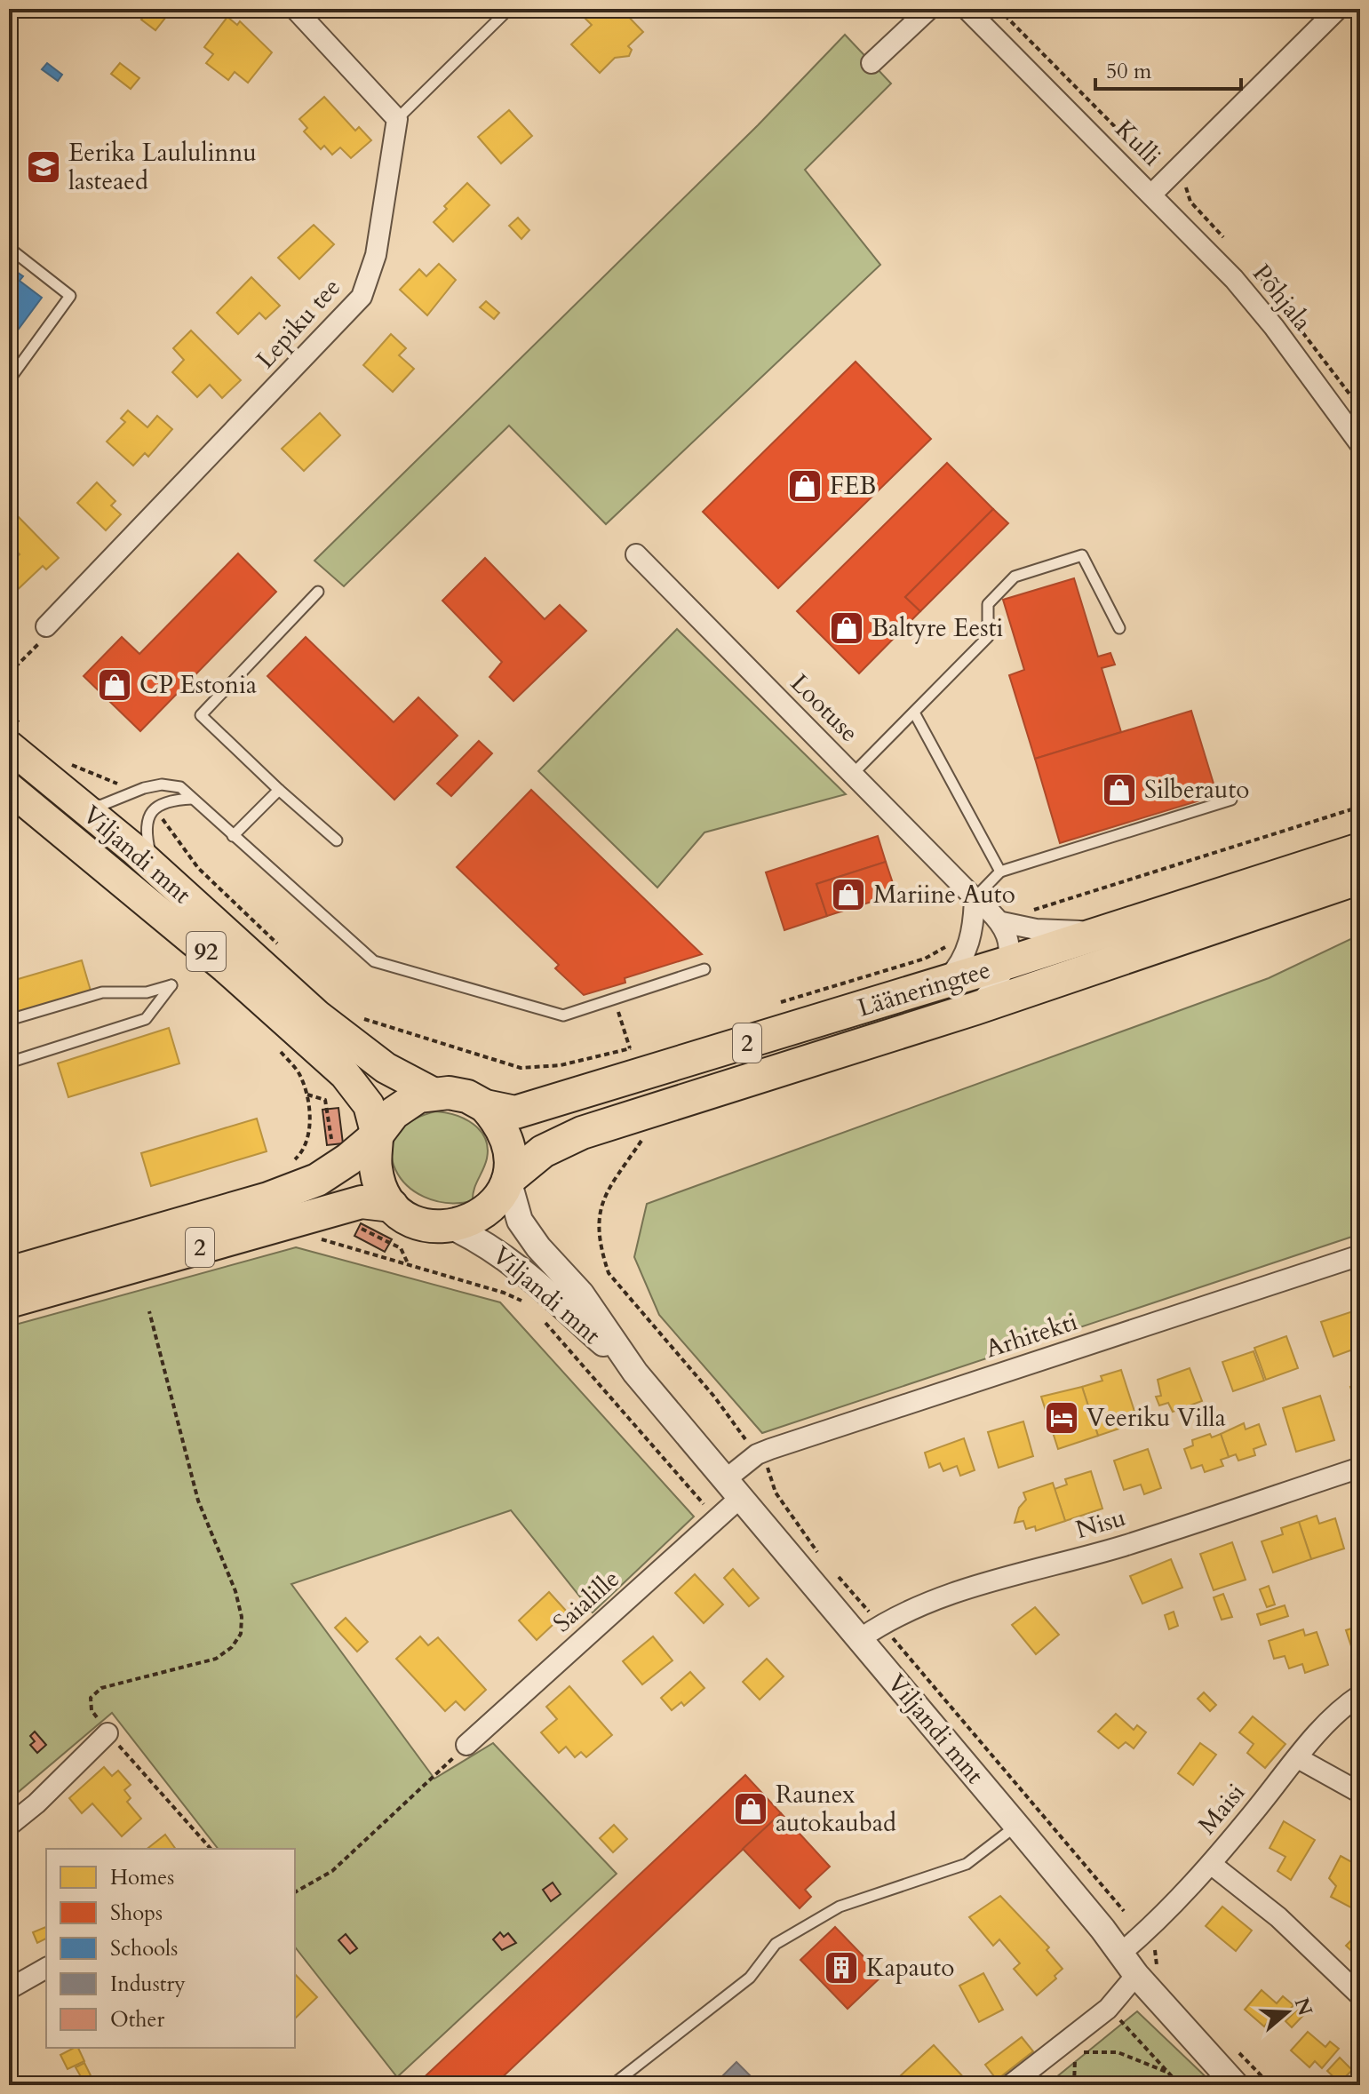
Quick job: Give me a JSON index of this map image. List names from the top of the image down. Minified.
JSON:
{"streets":{"highway":["Lääneringtee","2"],"main road":["Viljandi mnt","92"],"street":["Kulli","Põhjala","Lepiku tee","Lootuse","Arhitekti","Nisu","Saialille","Maisi"]},"crossings":[["Kulli","Põhjala"],["Lootuse","Lääneringtee"],["Viljandi mnt","Lääneringtee"],["Viljandi mnt","2"],["Viljandi mnt","Arhitekti"],["Viljandi mnt","Nisu"],["Viljandi mnt","Saialille"],["Viljandi mnt","Maisi"],["Lääneringtee","2"],["Arhitekti","Saialille"]],"places":{"school or university":["Eerika Laululinnu lasteaed"],"shop":["FEB","Baltyre Eesti","CP Estonia","Silberauto","Mariine Auto","Raunex autokaubad"],"hotel":["Veeriku Villa"],"building":["Kapauto"]},"legend":["Homes","Shops","Schools","Industry","Other"],"scale_bar":"50 m","north":"right"}
